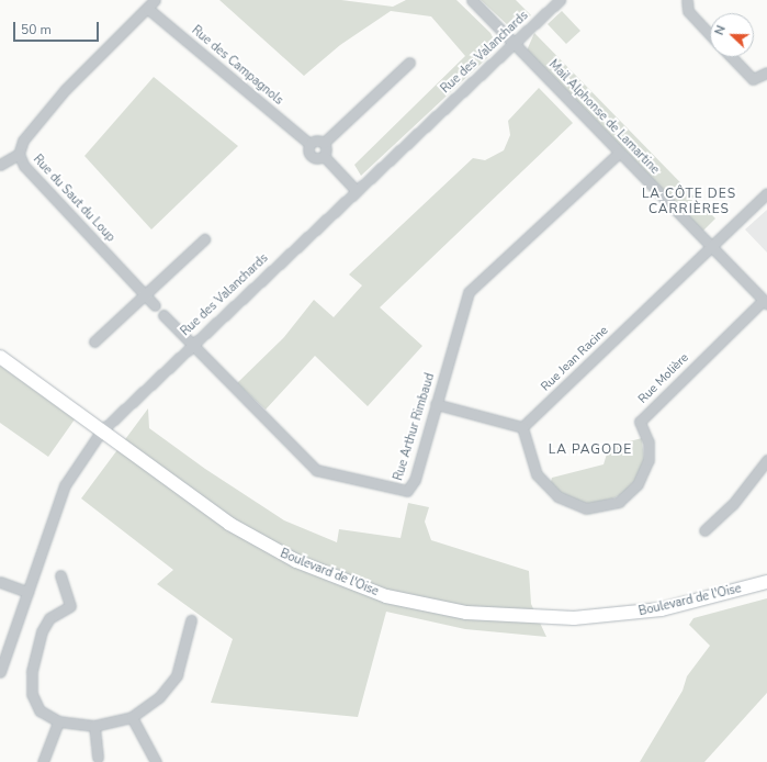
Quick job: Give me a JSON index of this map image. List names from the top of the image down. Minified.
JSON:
{"streets":{"main road":["Boulevard de l'Oise"],"street":["Rue des Valanchards","Rue des Campagnols","Mail Alphonse de Lamartine","Rue du Saut du Loup","Rue Jean Racine","Rue Molière","Rue Arthur Rimbaud"]},"crossings":[["Rue des Valanchards","Rue des Campagnols"],["Rue des Valanchards","Mail Alphonse de Lamartine"],["Rue des Valanchards","Rue Arthur Rimbaud"],["Rue des Valanchards","Boulevard de l'Oise"],["Rue des Campagnols","Rue du Saut du Loup"],["Mail Alphonse de Lamartine","Rue Jean Racine"],["Mail Alphonse de Lamartine","Rue Molière"],["Mail Alphonse de Lamartine","Rue Arthur Rimbaud"],["Rue Jean Racine","Rue Molière"]],"districts":["LA CÔTE DES CARRIÈRES","LA PAGODE"],"scale_bar":"50 m","north":"left"}
